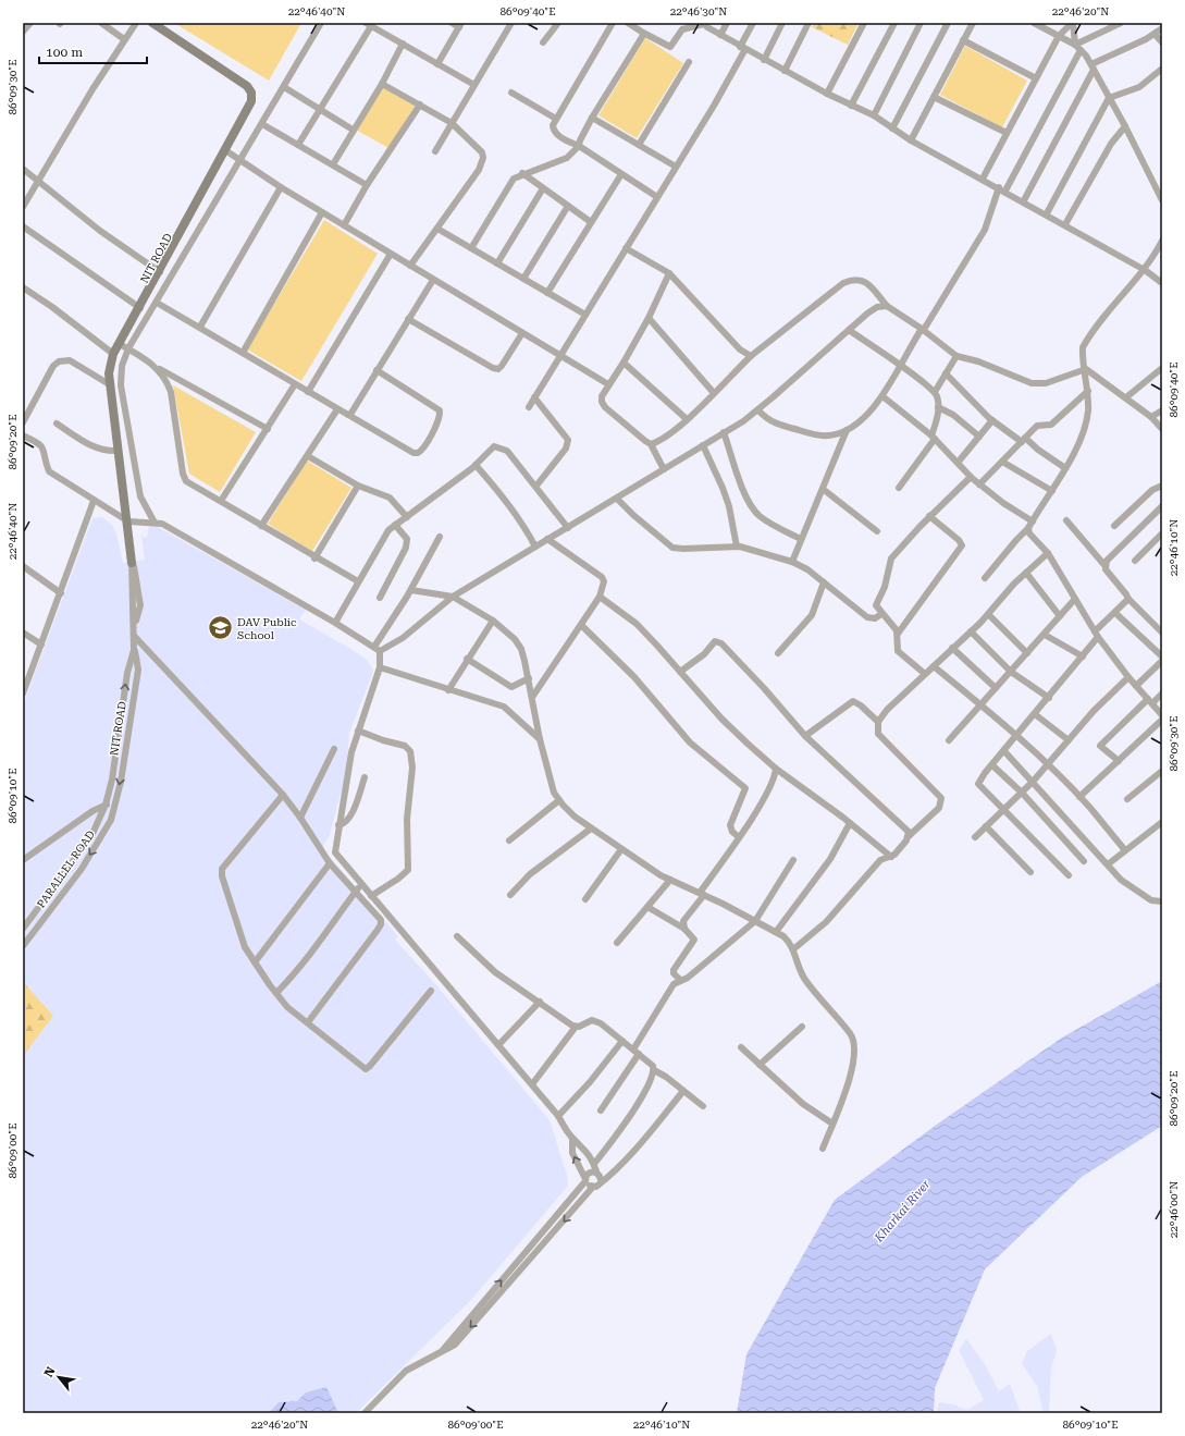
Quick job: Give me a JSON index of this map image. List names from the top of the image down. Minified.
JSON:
{"streets":{"main road":["NIT ROAD"],"street":["PARALLEL ROAD"]},"crossings":[["NIT ROAD","PARALLEL ROAD"]],"water":["Kharkai River"],"places":{"school or university":["DAV Public School"]},"scale_bar":"100 m","north":"top left","coordinates":["22°46'40\"N","86°09'40\"E","22°46'30\"N","22°46'20\"N","86°09'30\"E","86°09'20\"E","22°46'10\"N","86°09'10\"E","86°09'00\"E","22°46'00\"N"]}
